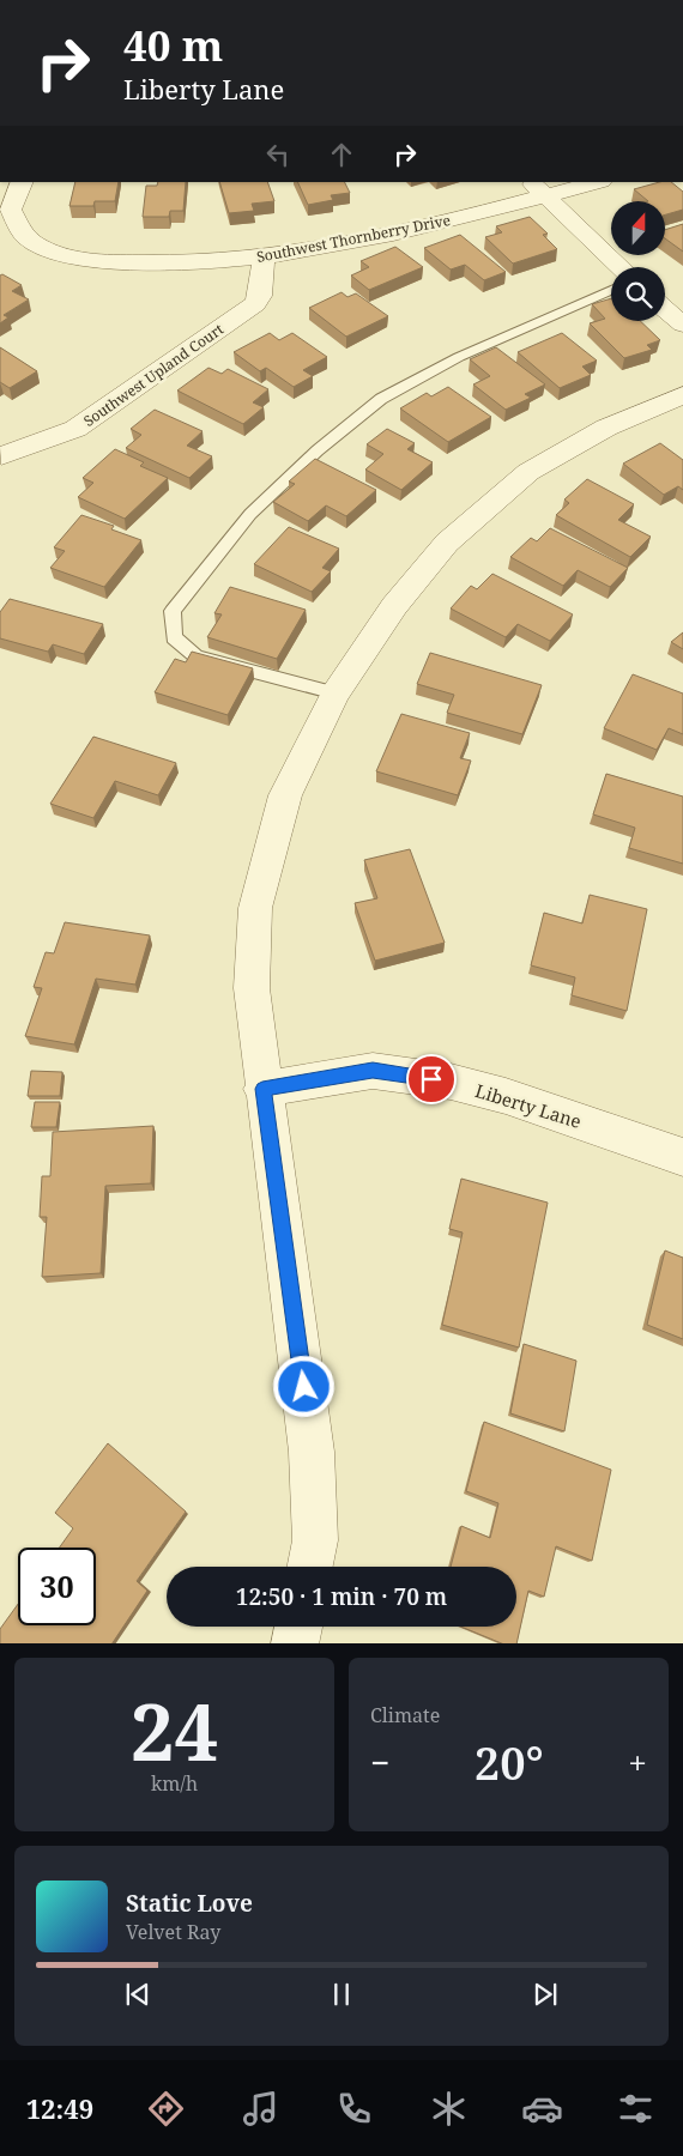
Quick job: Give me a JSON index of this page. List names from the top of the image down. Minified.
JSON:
{"streets":{"street":["Southwest Thornberry Drive","Southwest Upland Court","Liberty Lane"]},"crossings":[["Southwest Thornberry Drive","Southwest Upland Court"]],"north":"top","page":{"turn":["40 m","Liberty Lane"],"limit":"30","trip":"12:50 · 1 min · 70 m","tile":[["24","km/h"],"Climate"],"heat":["−","20°","+"],"song":["Static Love","Velvet Ray"],"tabs":"12:49"}}
